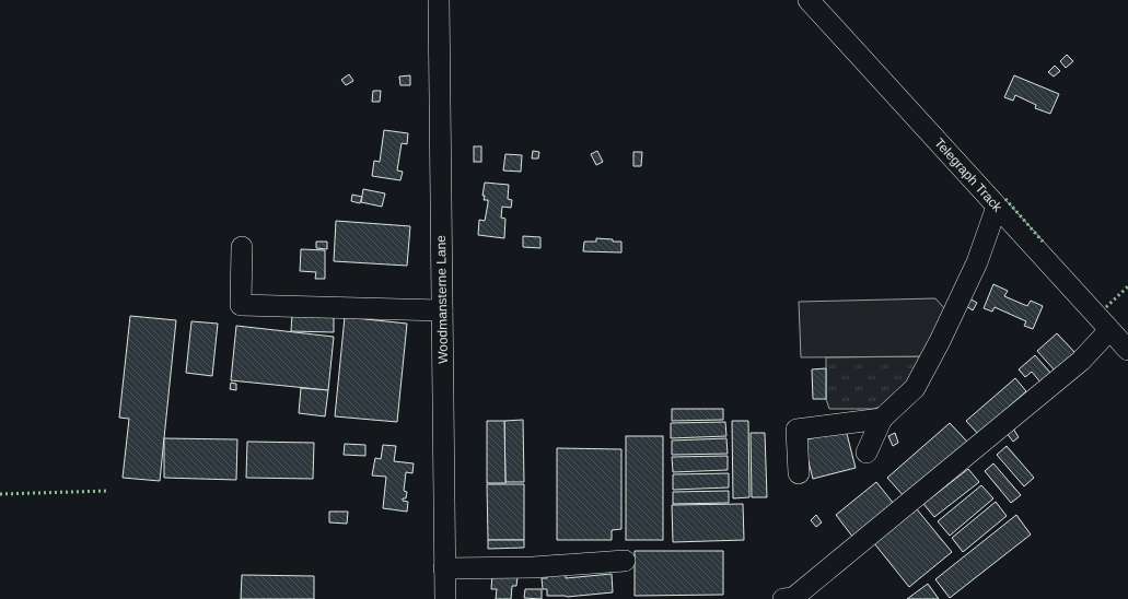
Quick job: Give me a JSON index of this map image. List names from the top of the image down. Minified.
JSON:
{"streets":{"street":["Telegraph Track","Woodmansterne Lane"]}}
